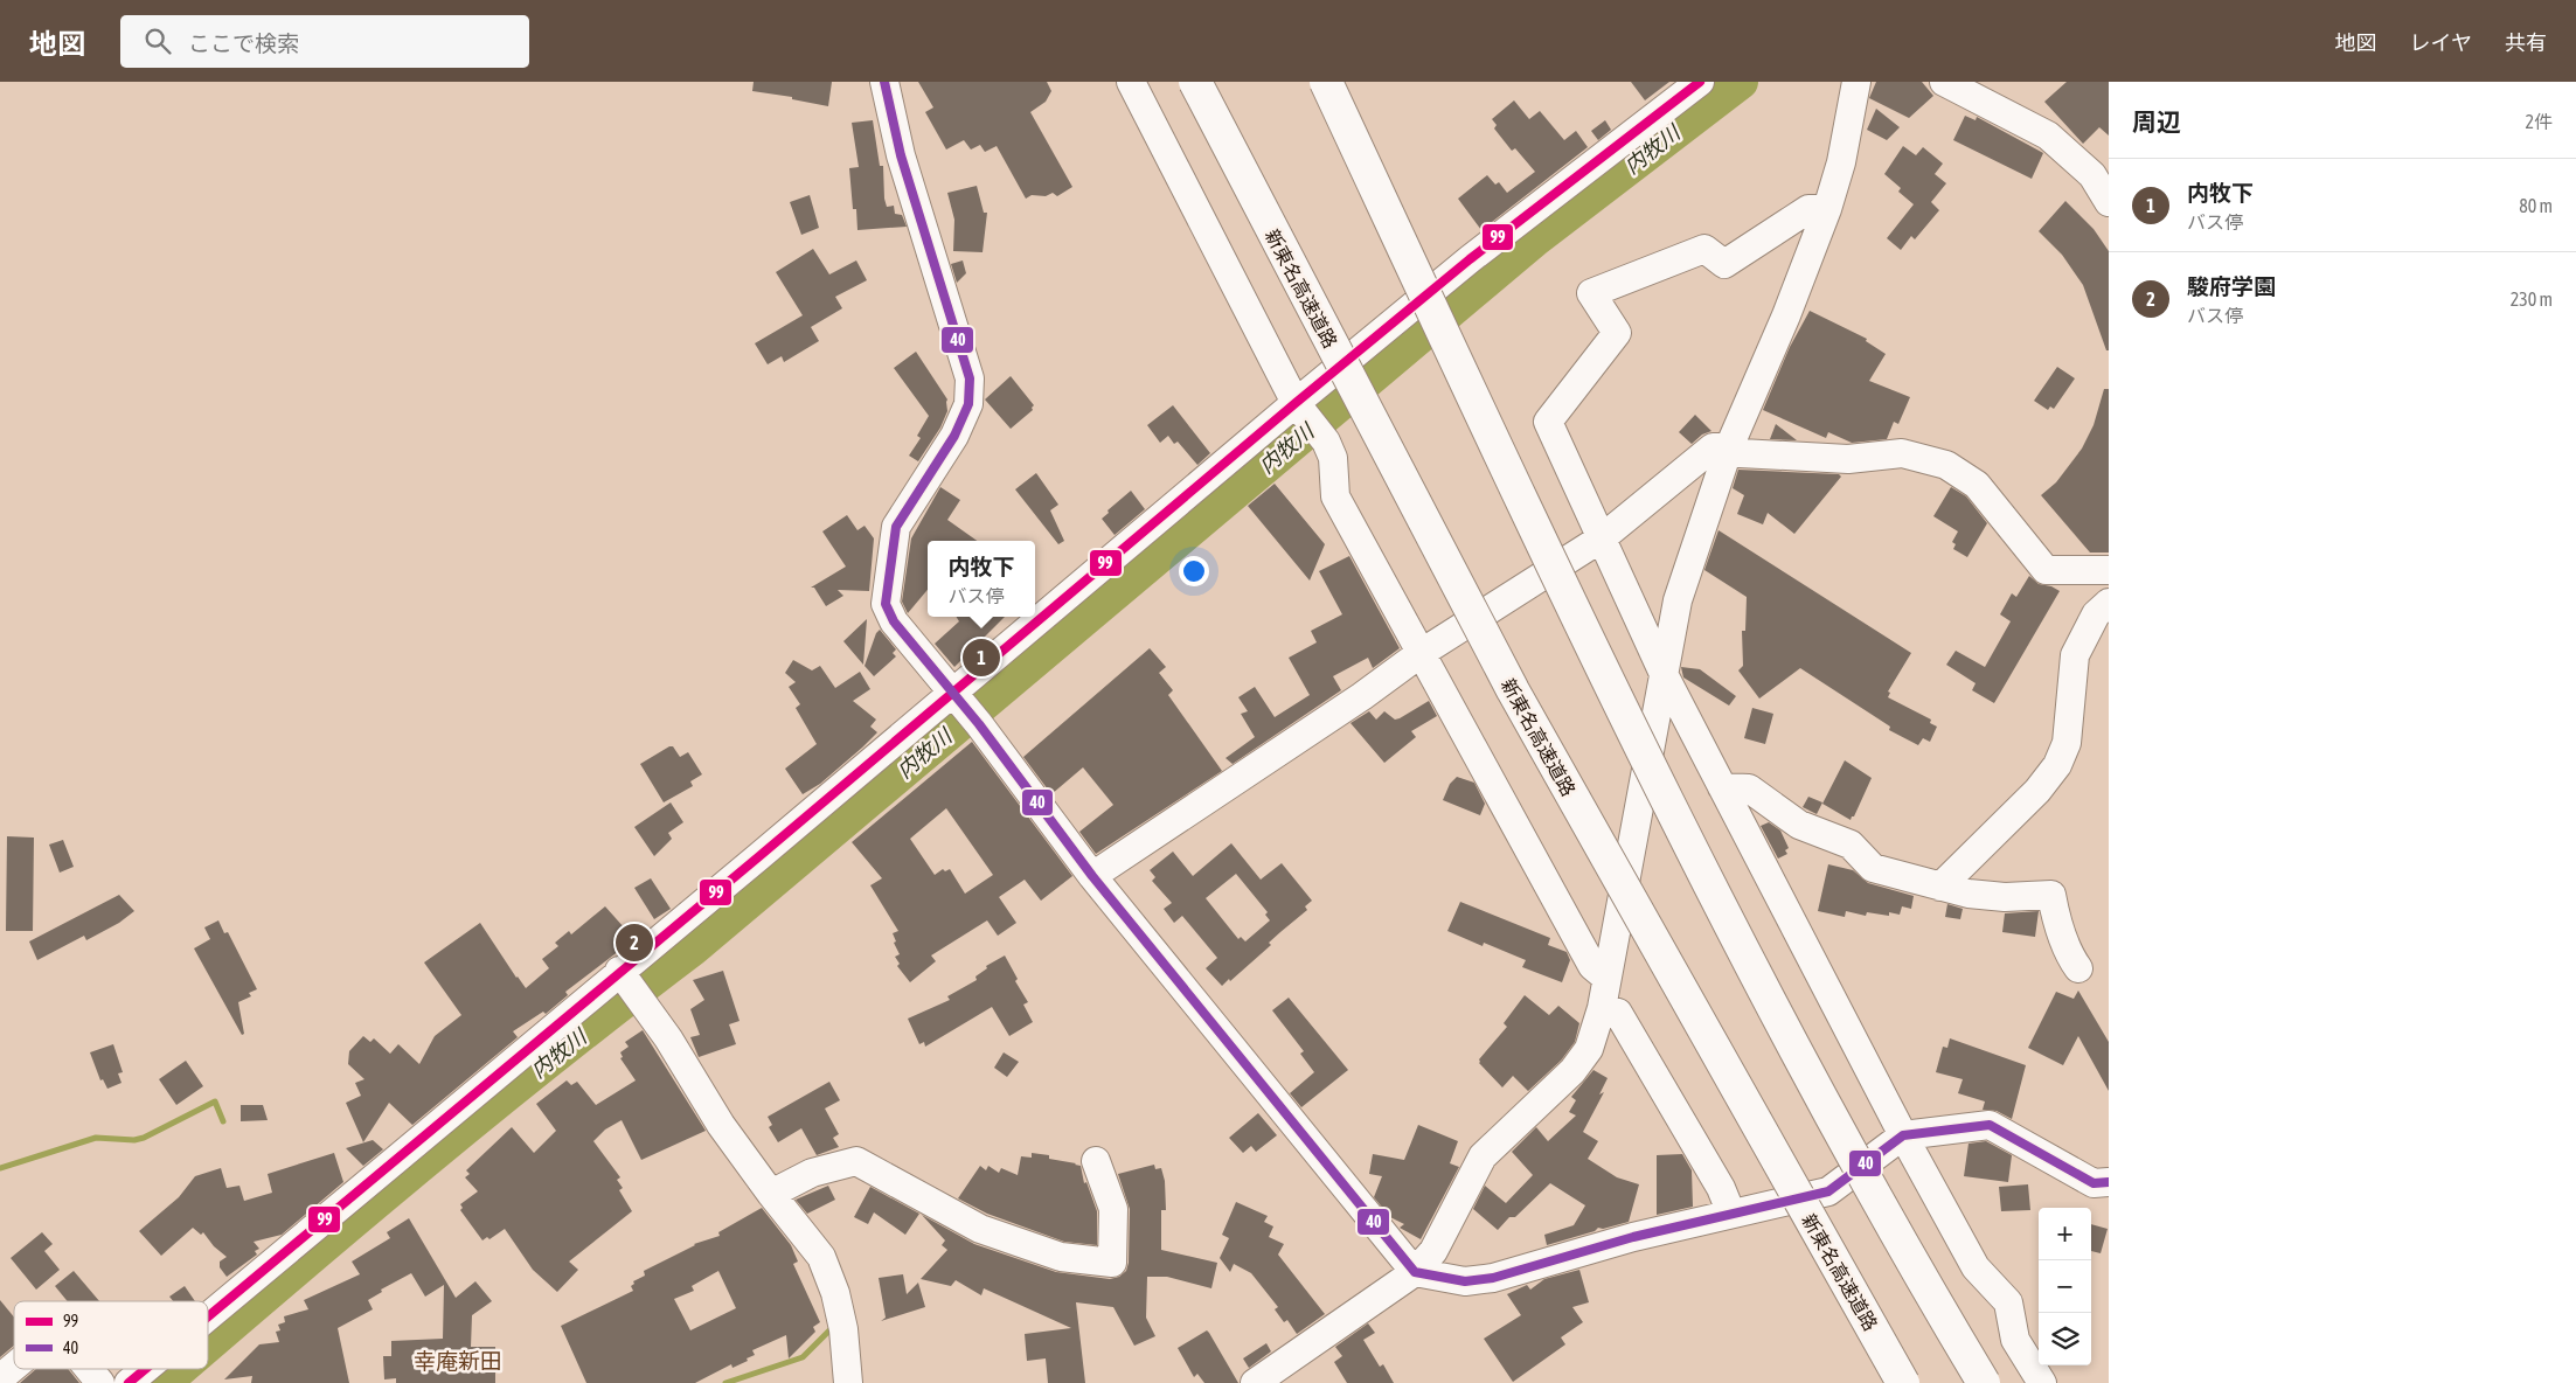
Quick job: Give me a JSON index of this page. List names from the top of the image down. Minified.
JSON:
{"streets":{"highway":["新東名高速道路"]},"districts":["幸庵新田"],"water":["内牧川"],"lines":["transit line 99","transit line 40"],"legend":["99","40"],"page":{"header":"地図","search":"ここで検索","nav":["地図","レイヤ","共有"],"heading":["周辺","2件"],"list":[{"mark":"1","name":"内牧下","note":"バス停","value":"80 m"},{"mark":"2","name":"駿府学園","note":"バス停","value":"230 m"}],"popup":["内牧下","バス停"],"pins":["1","2"],"map_buttons":["+","−"]}}
